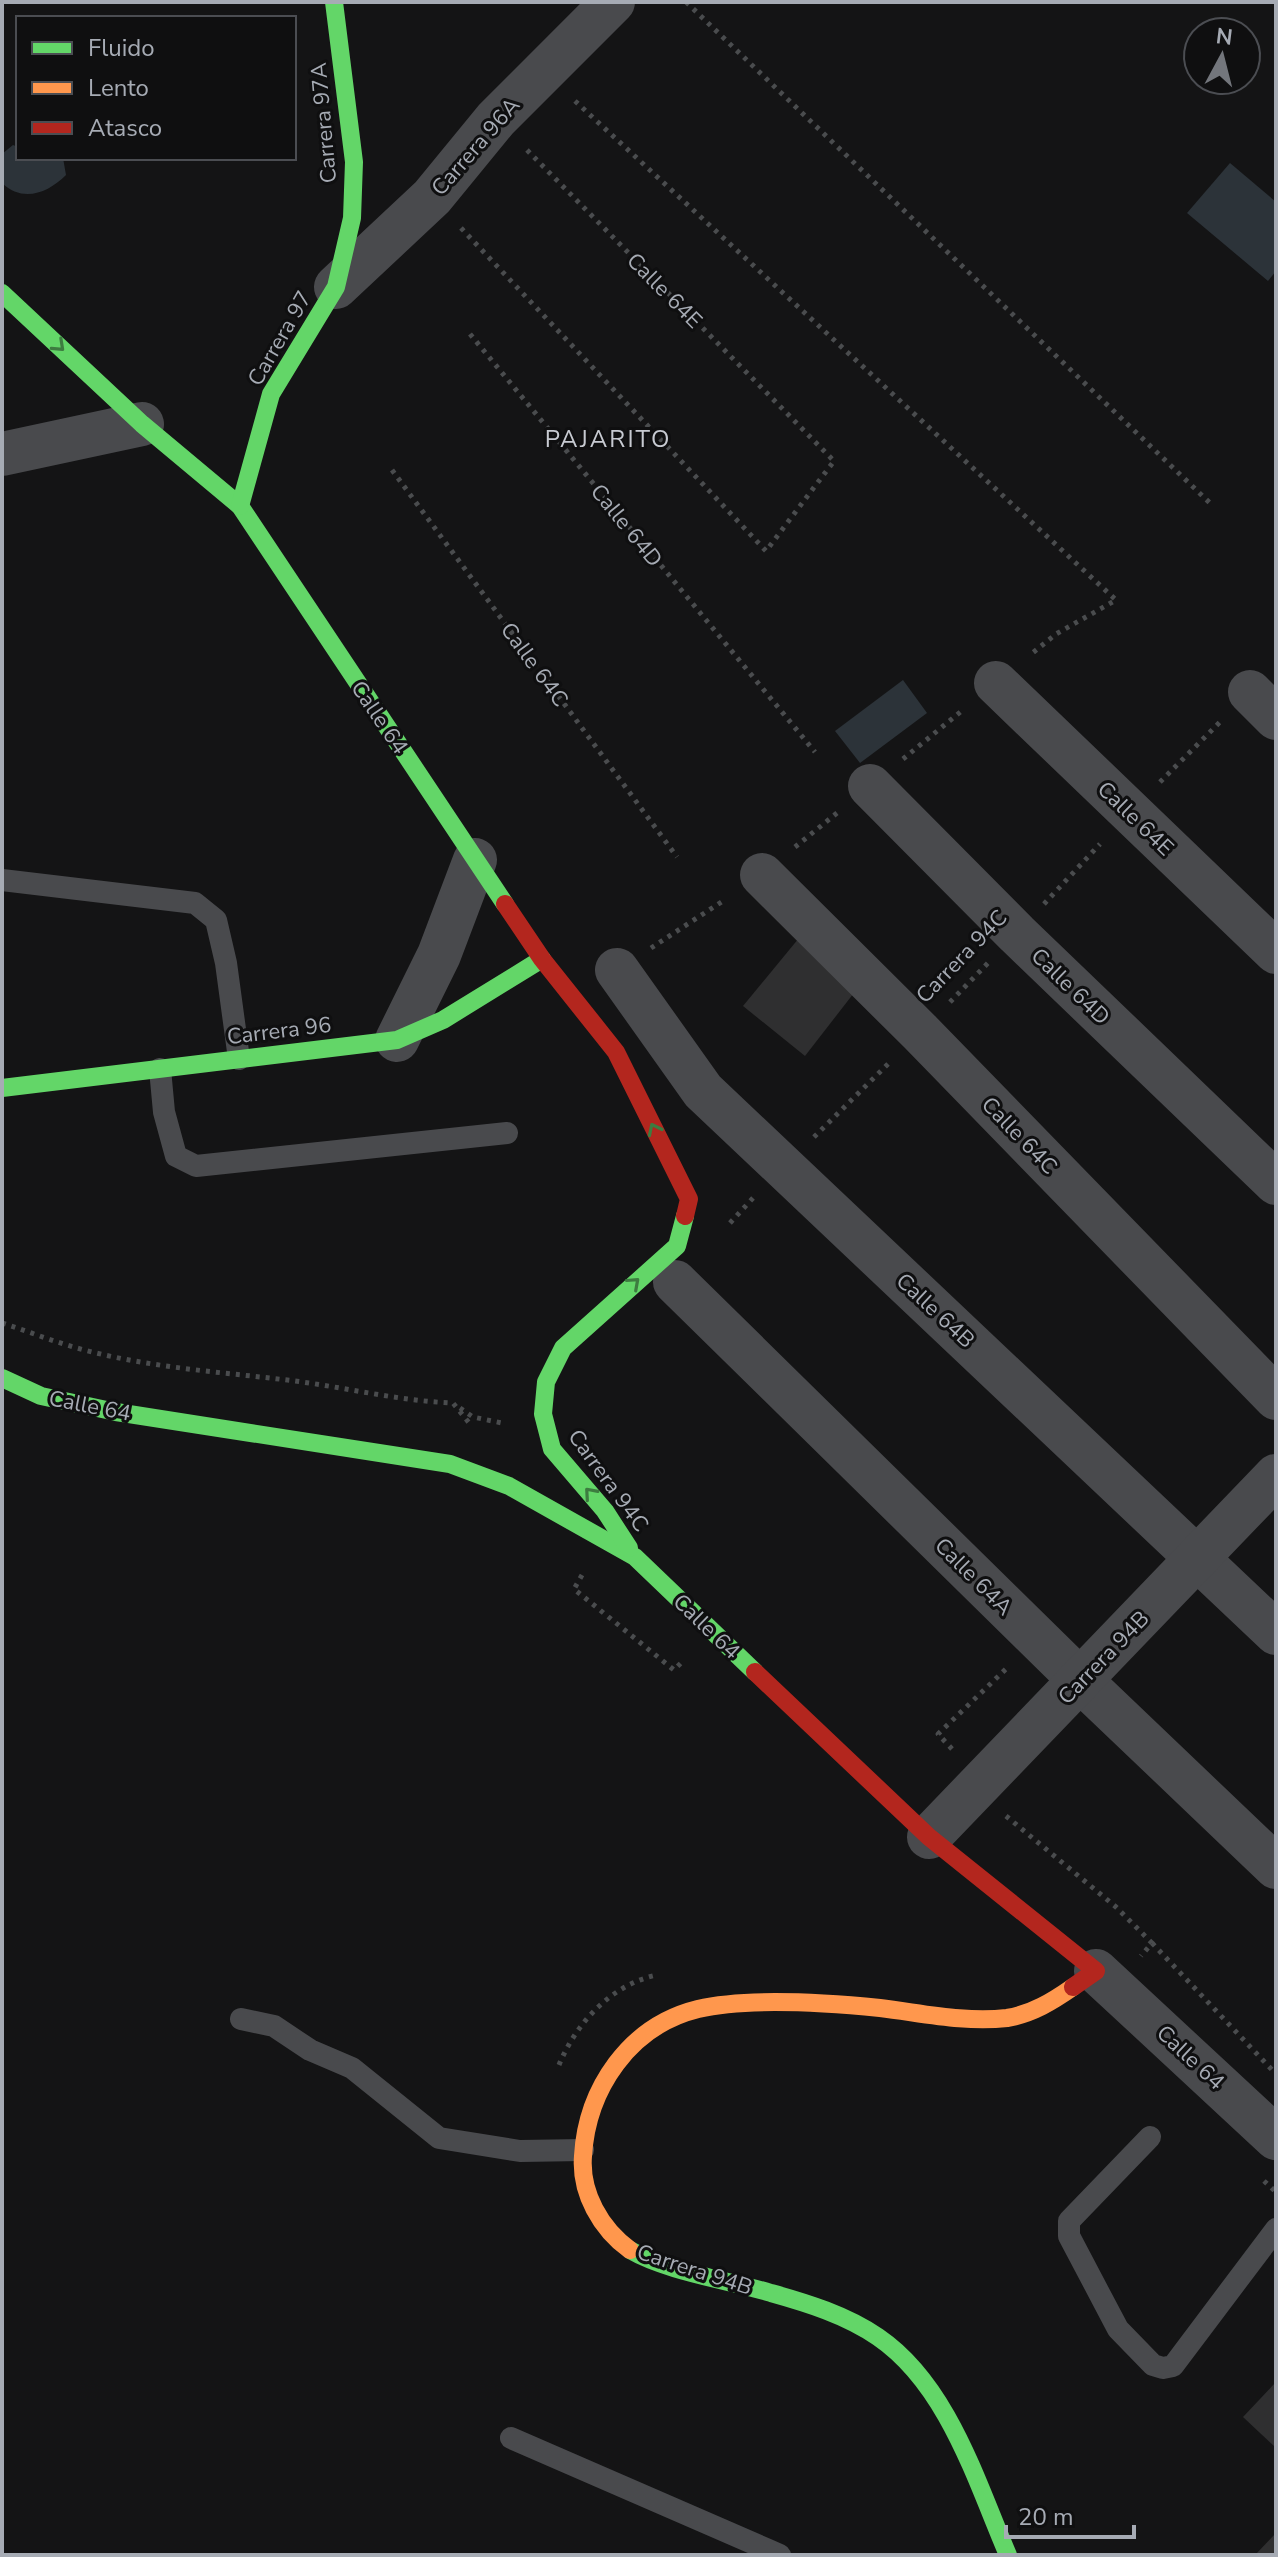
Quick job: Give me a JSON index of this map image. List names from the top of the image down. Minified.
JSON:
{"streets":{"street":["Carrera 97A","Carrera 96A","Calle 64E","Carrera 97","Calle 64D","Calle 64C","Calle 64","Carrera 94C","Carrera 96","Calle 64B","Calle 64A","Carrera 94B"]},"crossings":[["Carrera 97A","Carrera 96A"],["Carrera 97A","Carrera 97"],["Carrera 96A","Calle 64E"],["Carrera 96A","Carrera 97"],["Calle 64E","Carrera 94C"],["Carrera 97","Calle 64"],["Calle 64D","Carrera 94C"],["Calle 64C","Carrera 94C"],["Calle 64","Carrera 94C"],["Calle 64","Carrera 96"],["Calle 64","Carrera 94B"],["Carrera 94C","Calle 64B"],["Calle 64B","Carrera 94B"],["Calle 64A","Carrera 94B"]],"districts":["PAJARITO"],"legend":["Fluido","Lento","Atasco"],"scale_bar":"20 m","north":"top"}
